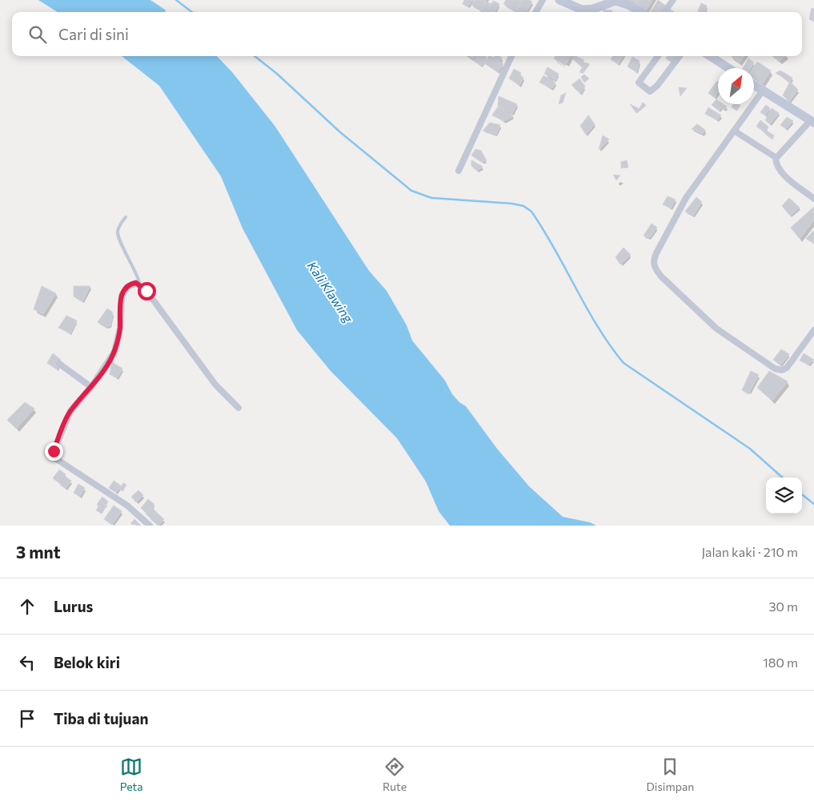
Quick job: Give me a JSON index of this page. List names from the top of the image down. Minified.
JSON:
{"water":["Kali Klawing"],"north":"top right","page":{"search":"Cari di sini","heading":["3 mnt","Jalan kaki · 210 m"],"list":[["Lurus","30 m"],["Belok kiri","180 m"],"Tiba di tujuan"],"nav":["Peta","Rute","Disimpan"]}}
